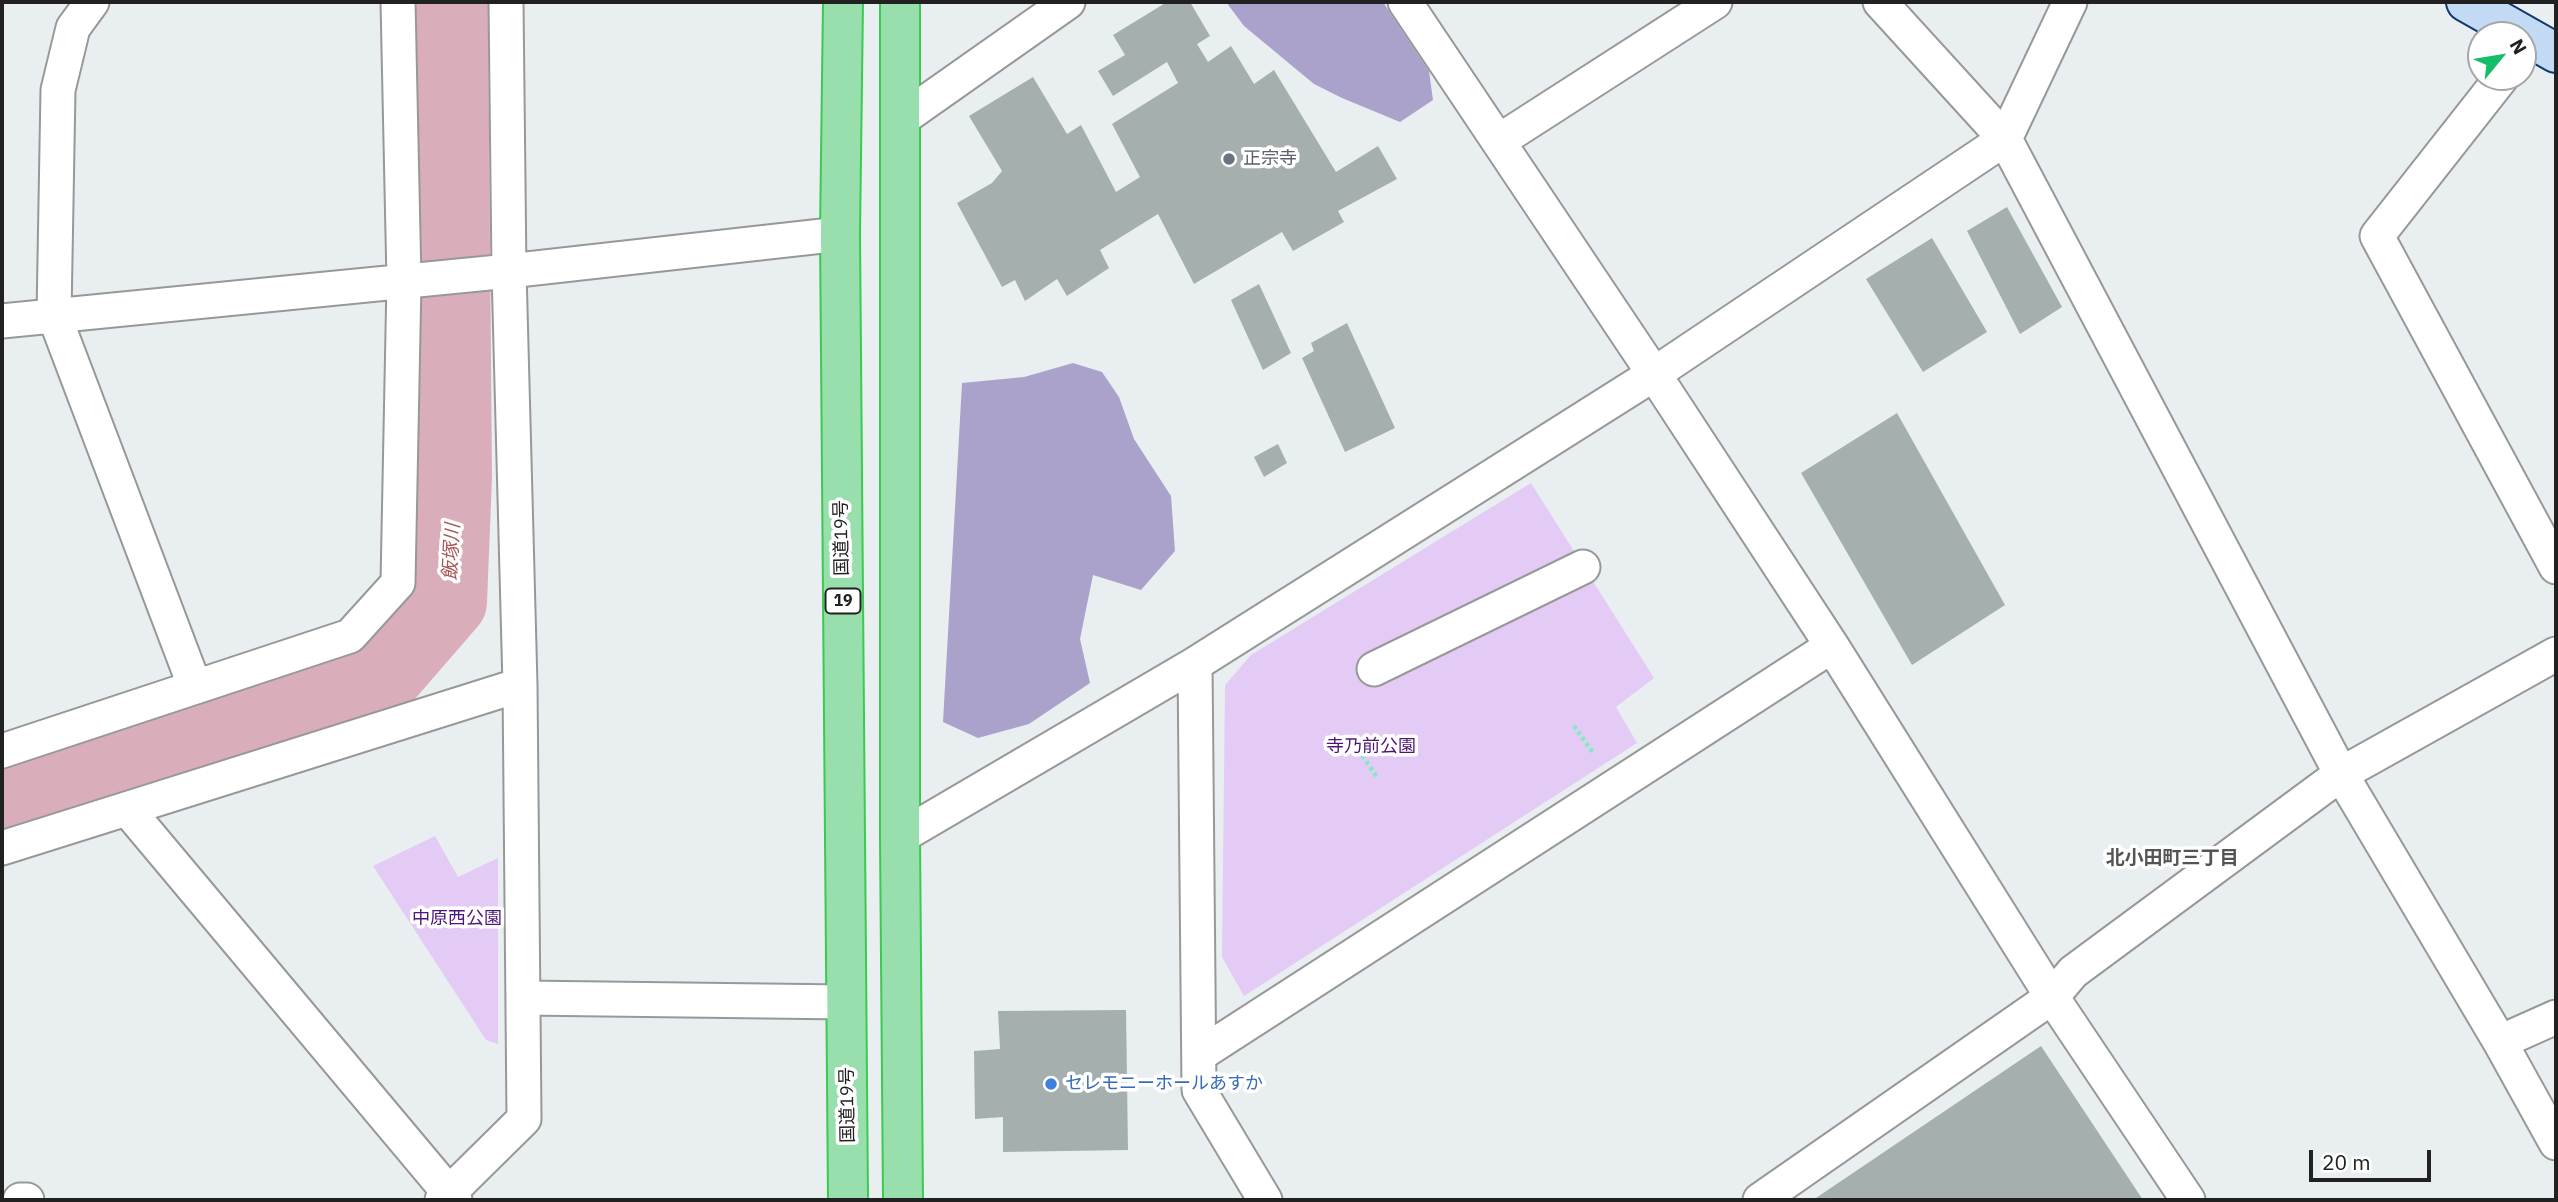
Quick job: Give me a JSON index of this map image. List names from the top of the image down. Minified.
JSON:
{"streets":{"highway":["国道19号","19"]},"districts":["北小田町三丁目"],"water":["飯塚川"],"parks":["寺乃前公園","中原西公園"],"places":["正宗寺","セレモニーホールあすか"],"scale_bar":"20 m","north":"top right"}
